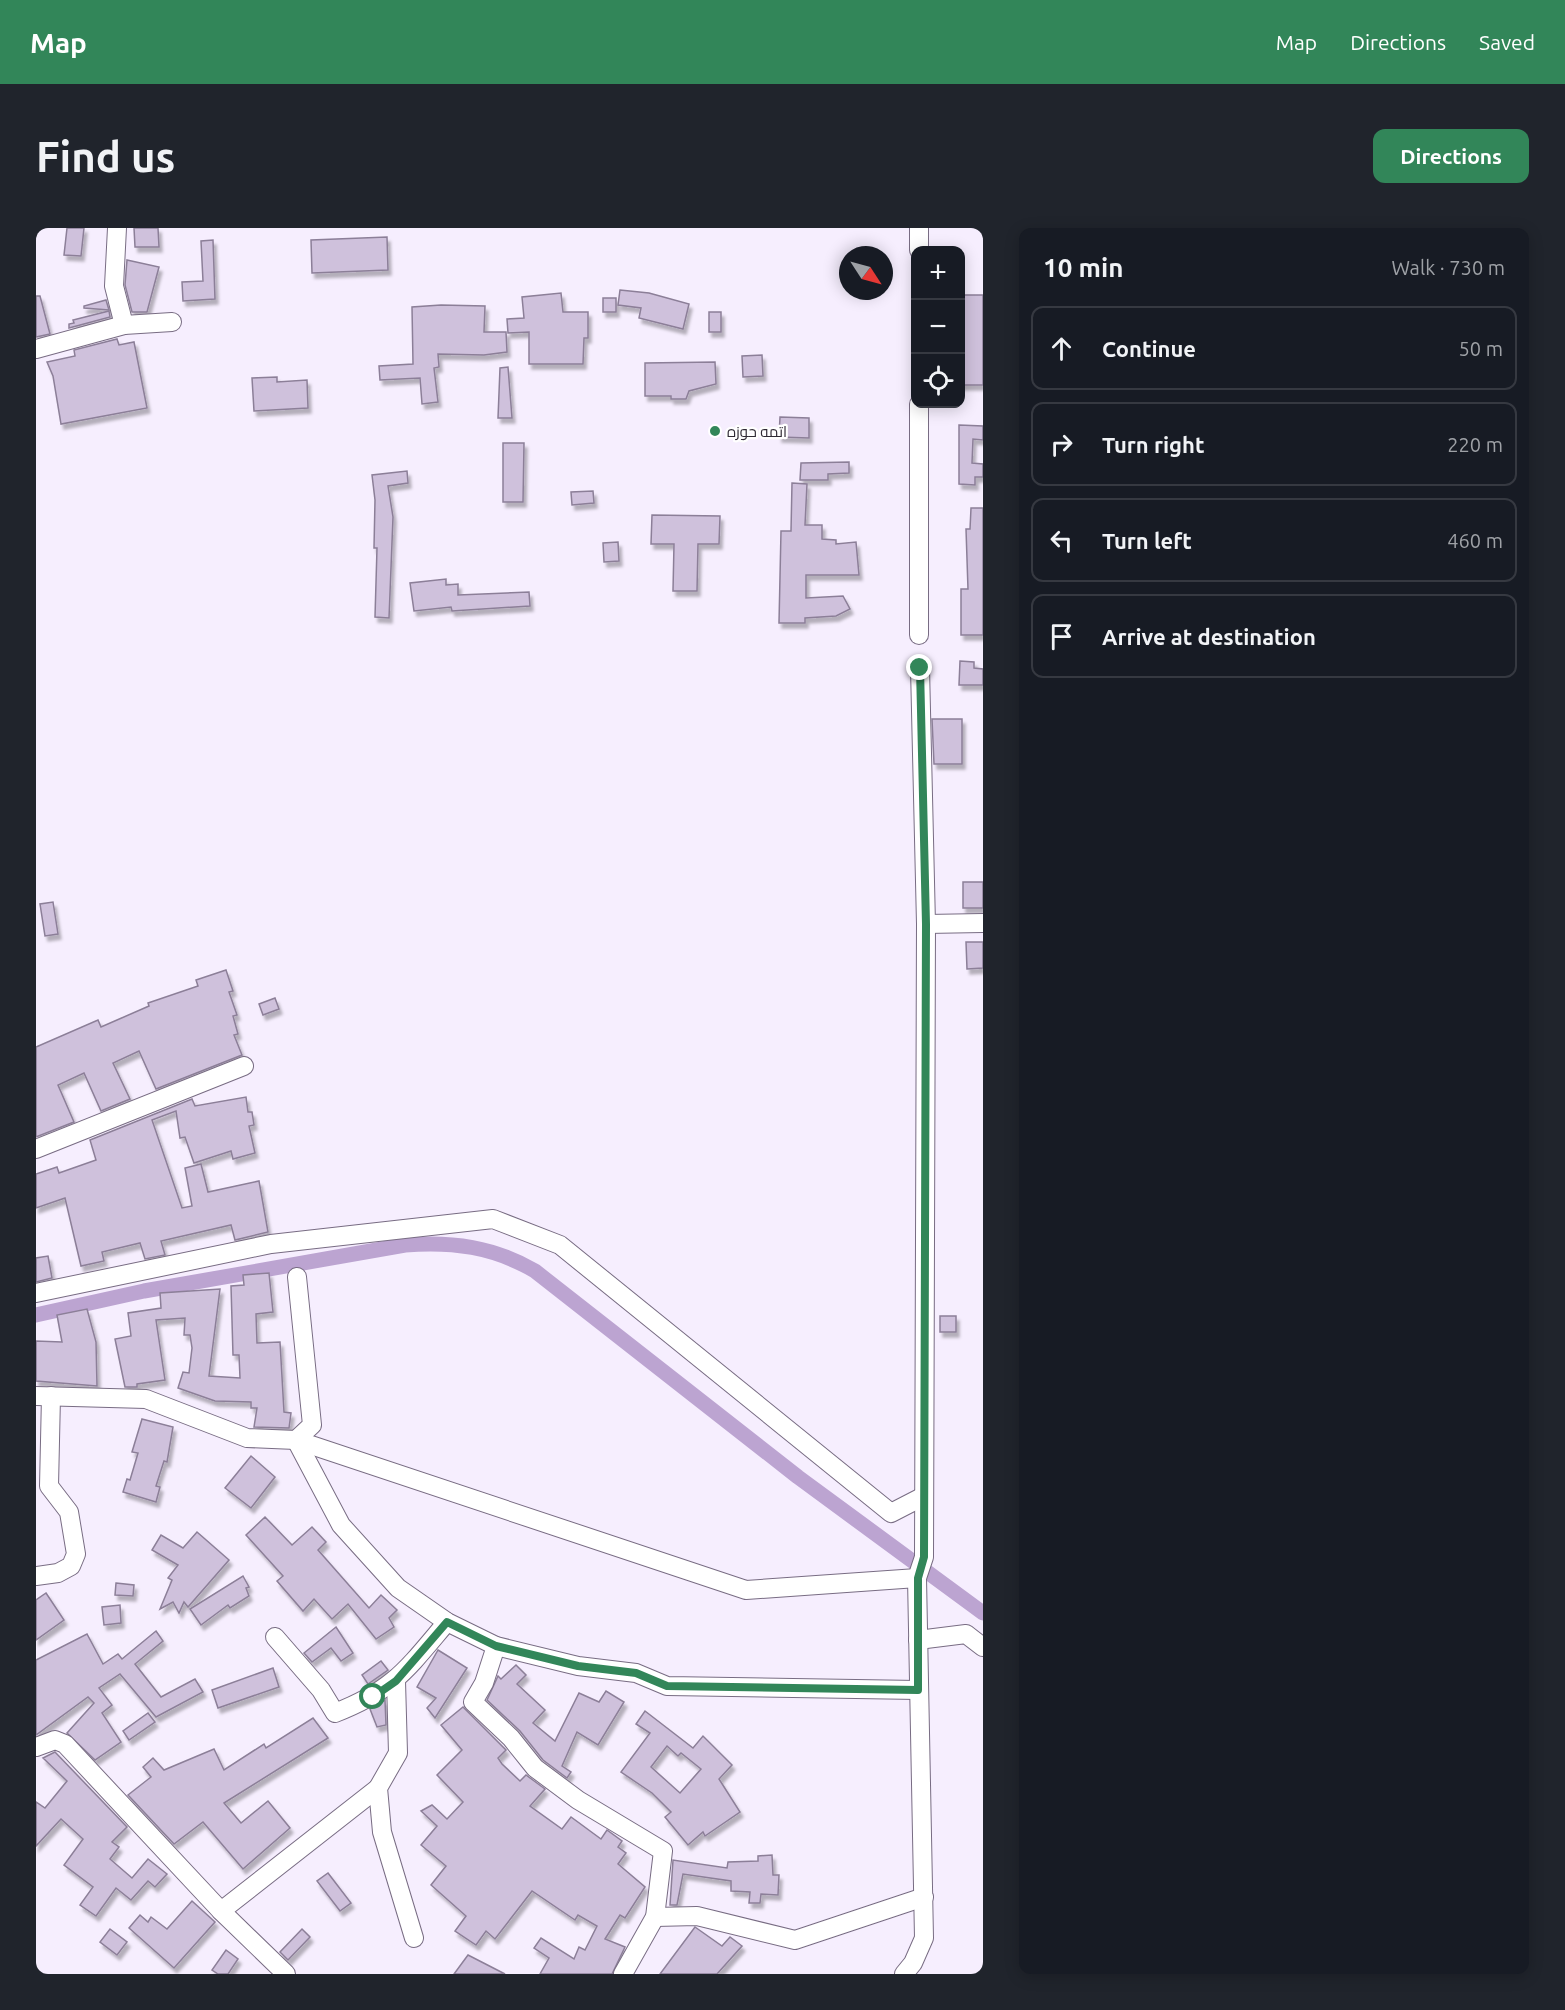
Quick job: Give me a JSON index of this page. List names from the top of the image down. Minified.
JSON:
{"places":["اتمه حوزه"],"north":"bottom right","page":{"header":"Map","nav":["Map","Directions","Saved"],"buttons":"Directions","title":"Find us","heading":["10 min","Walk · 730 m"],"map_buttons":["+","−"],"list":[["Continue","50 m"],["Turn right","220 m"],["Turn left","460 m"],"Arrive at destination"]}}
